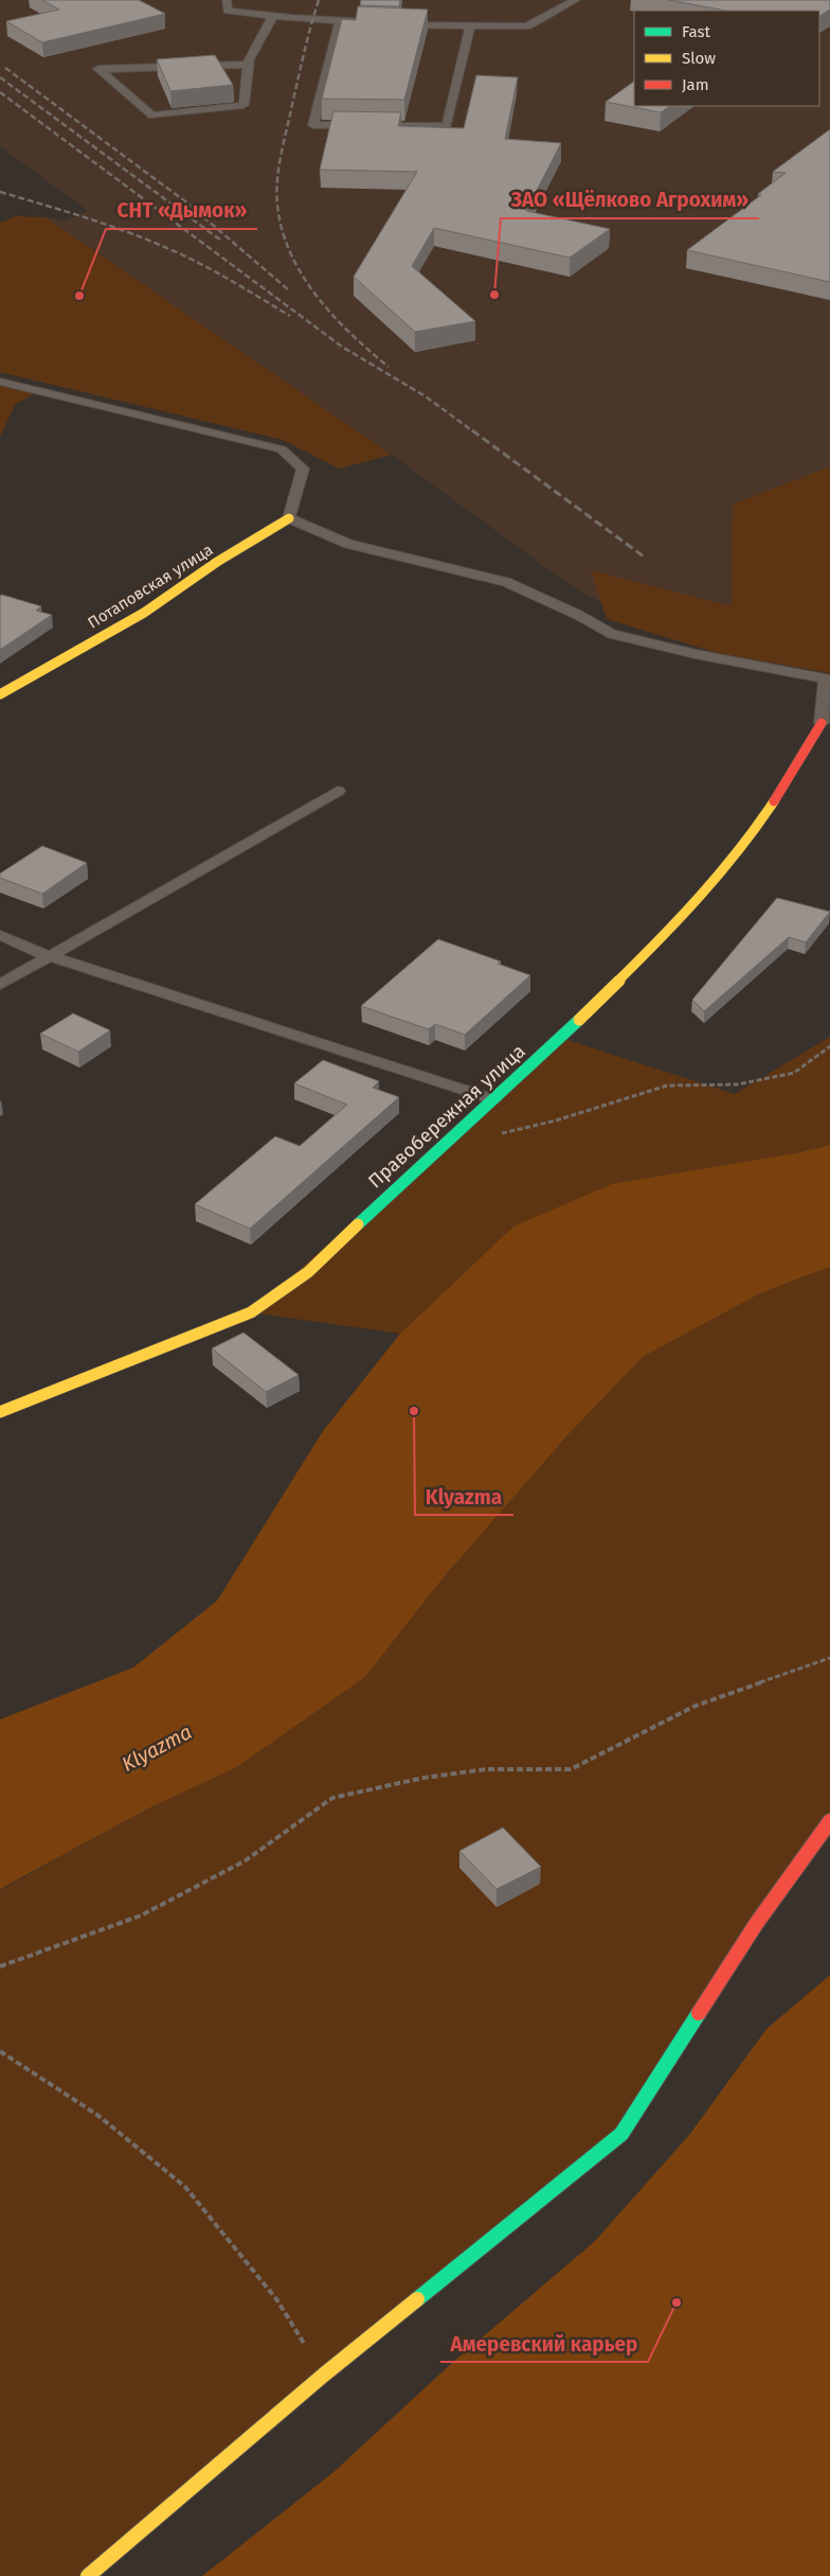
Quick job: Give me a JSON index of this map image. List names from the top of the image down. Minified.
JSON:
{"streets":{"street":["Потаповская улица","Правобережная улица"]},"water":["Klyazma"],"places":["ЗАО «Щёлково Агрохим»","СНТ «Дымок»","Klyazma","Амеревский карьер"],"legend":["Fast","Slow","Jam"]}
